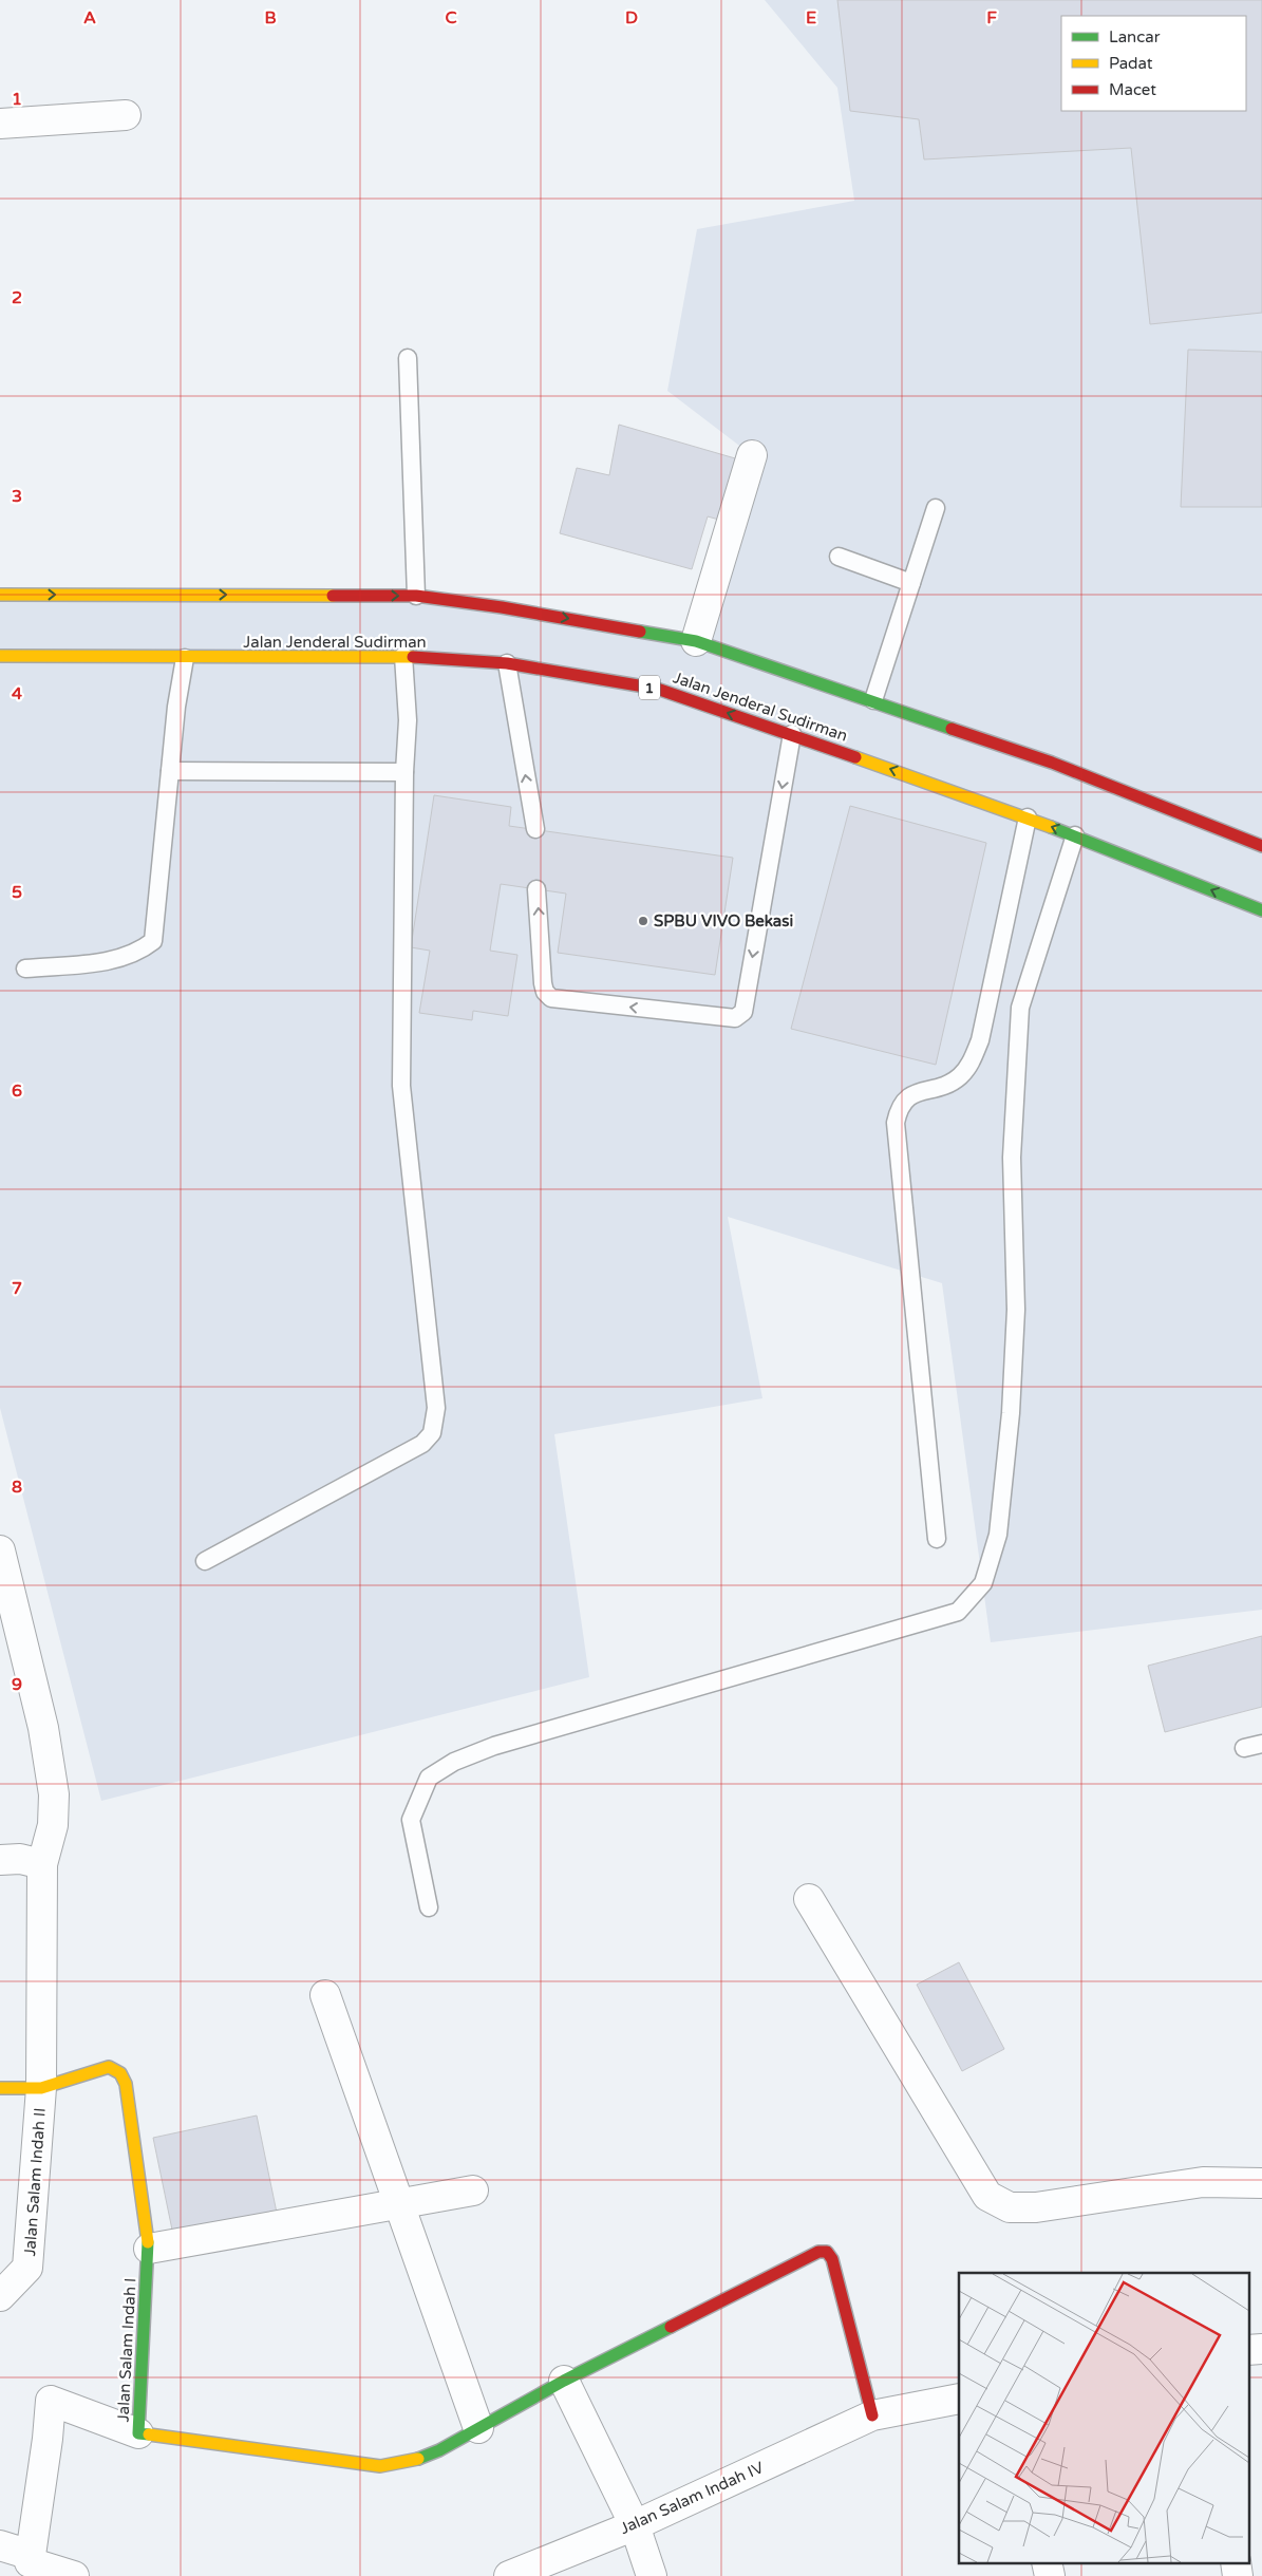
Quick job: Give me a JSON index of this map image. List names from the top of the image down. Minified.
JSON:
{"streets":{"main road":["Jalan Jenderal Sudirman","1","Jalan Salam Indah I"],"street":["Jalan Salam Indah II","Jalan Salam Indah IV"]},"crossings":[["Jalan Salam Indah II","Jalan Salam Indah I"],["Jalan Salam Indah I","Jalan Salam Indah IV"]],"places":["SPBU VIVO Bekasi"],"legend":["Lancar","Padat","Macet"],"grid":{"columns":["A","B","C","D","E","F"],"rows":["1","2","3","4","5","6","7","8","9"]}}
